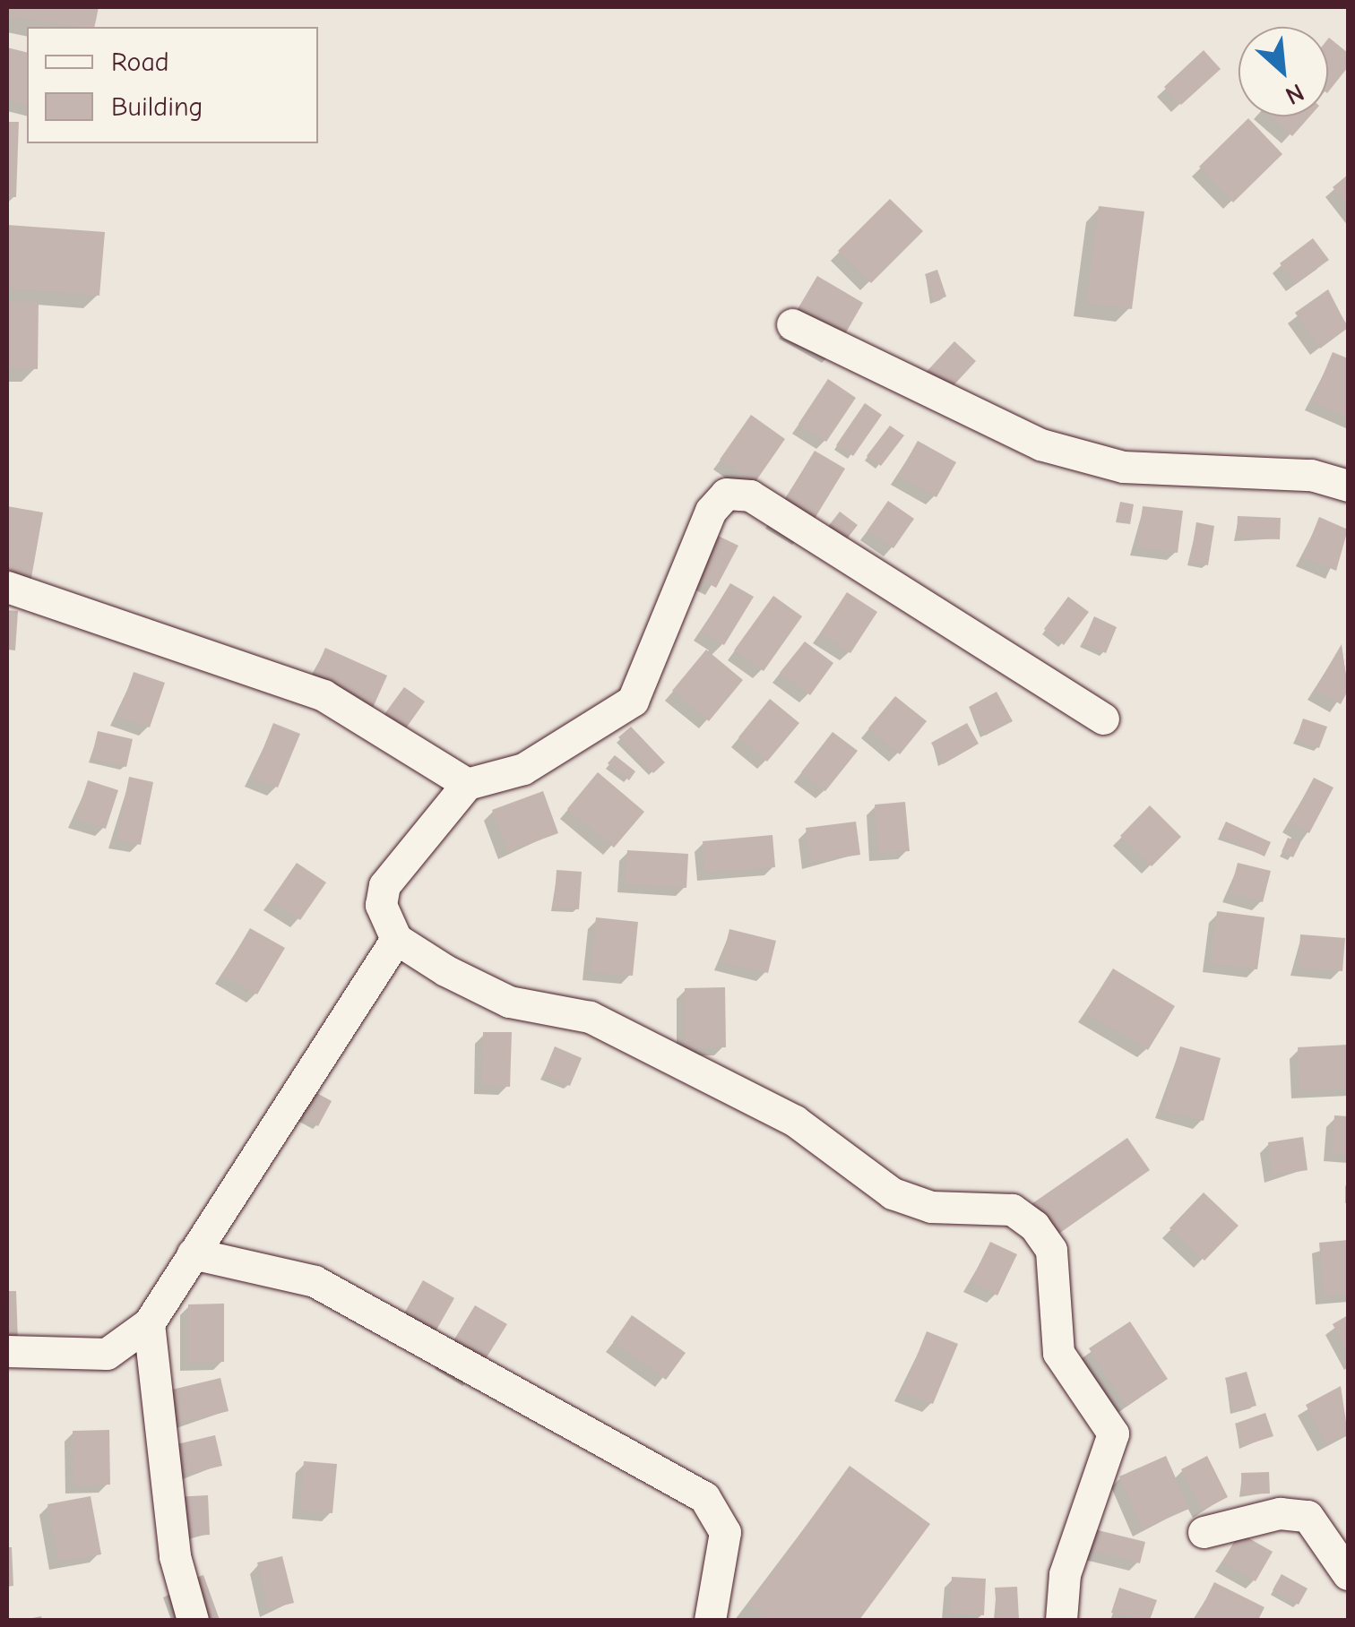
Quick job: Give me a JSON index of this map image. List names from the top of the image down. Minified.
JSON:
{"legend":["Road","Building"],"north":"bottom right"}
